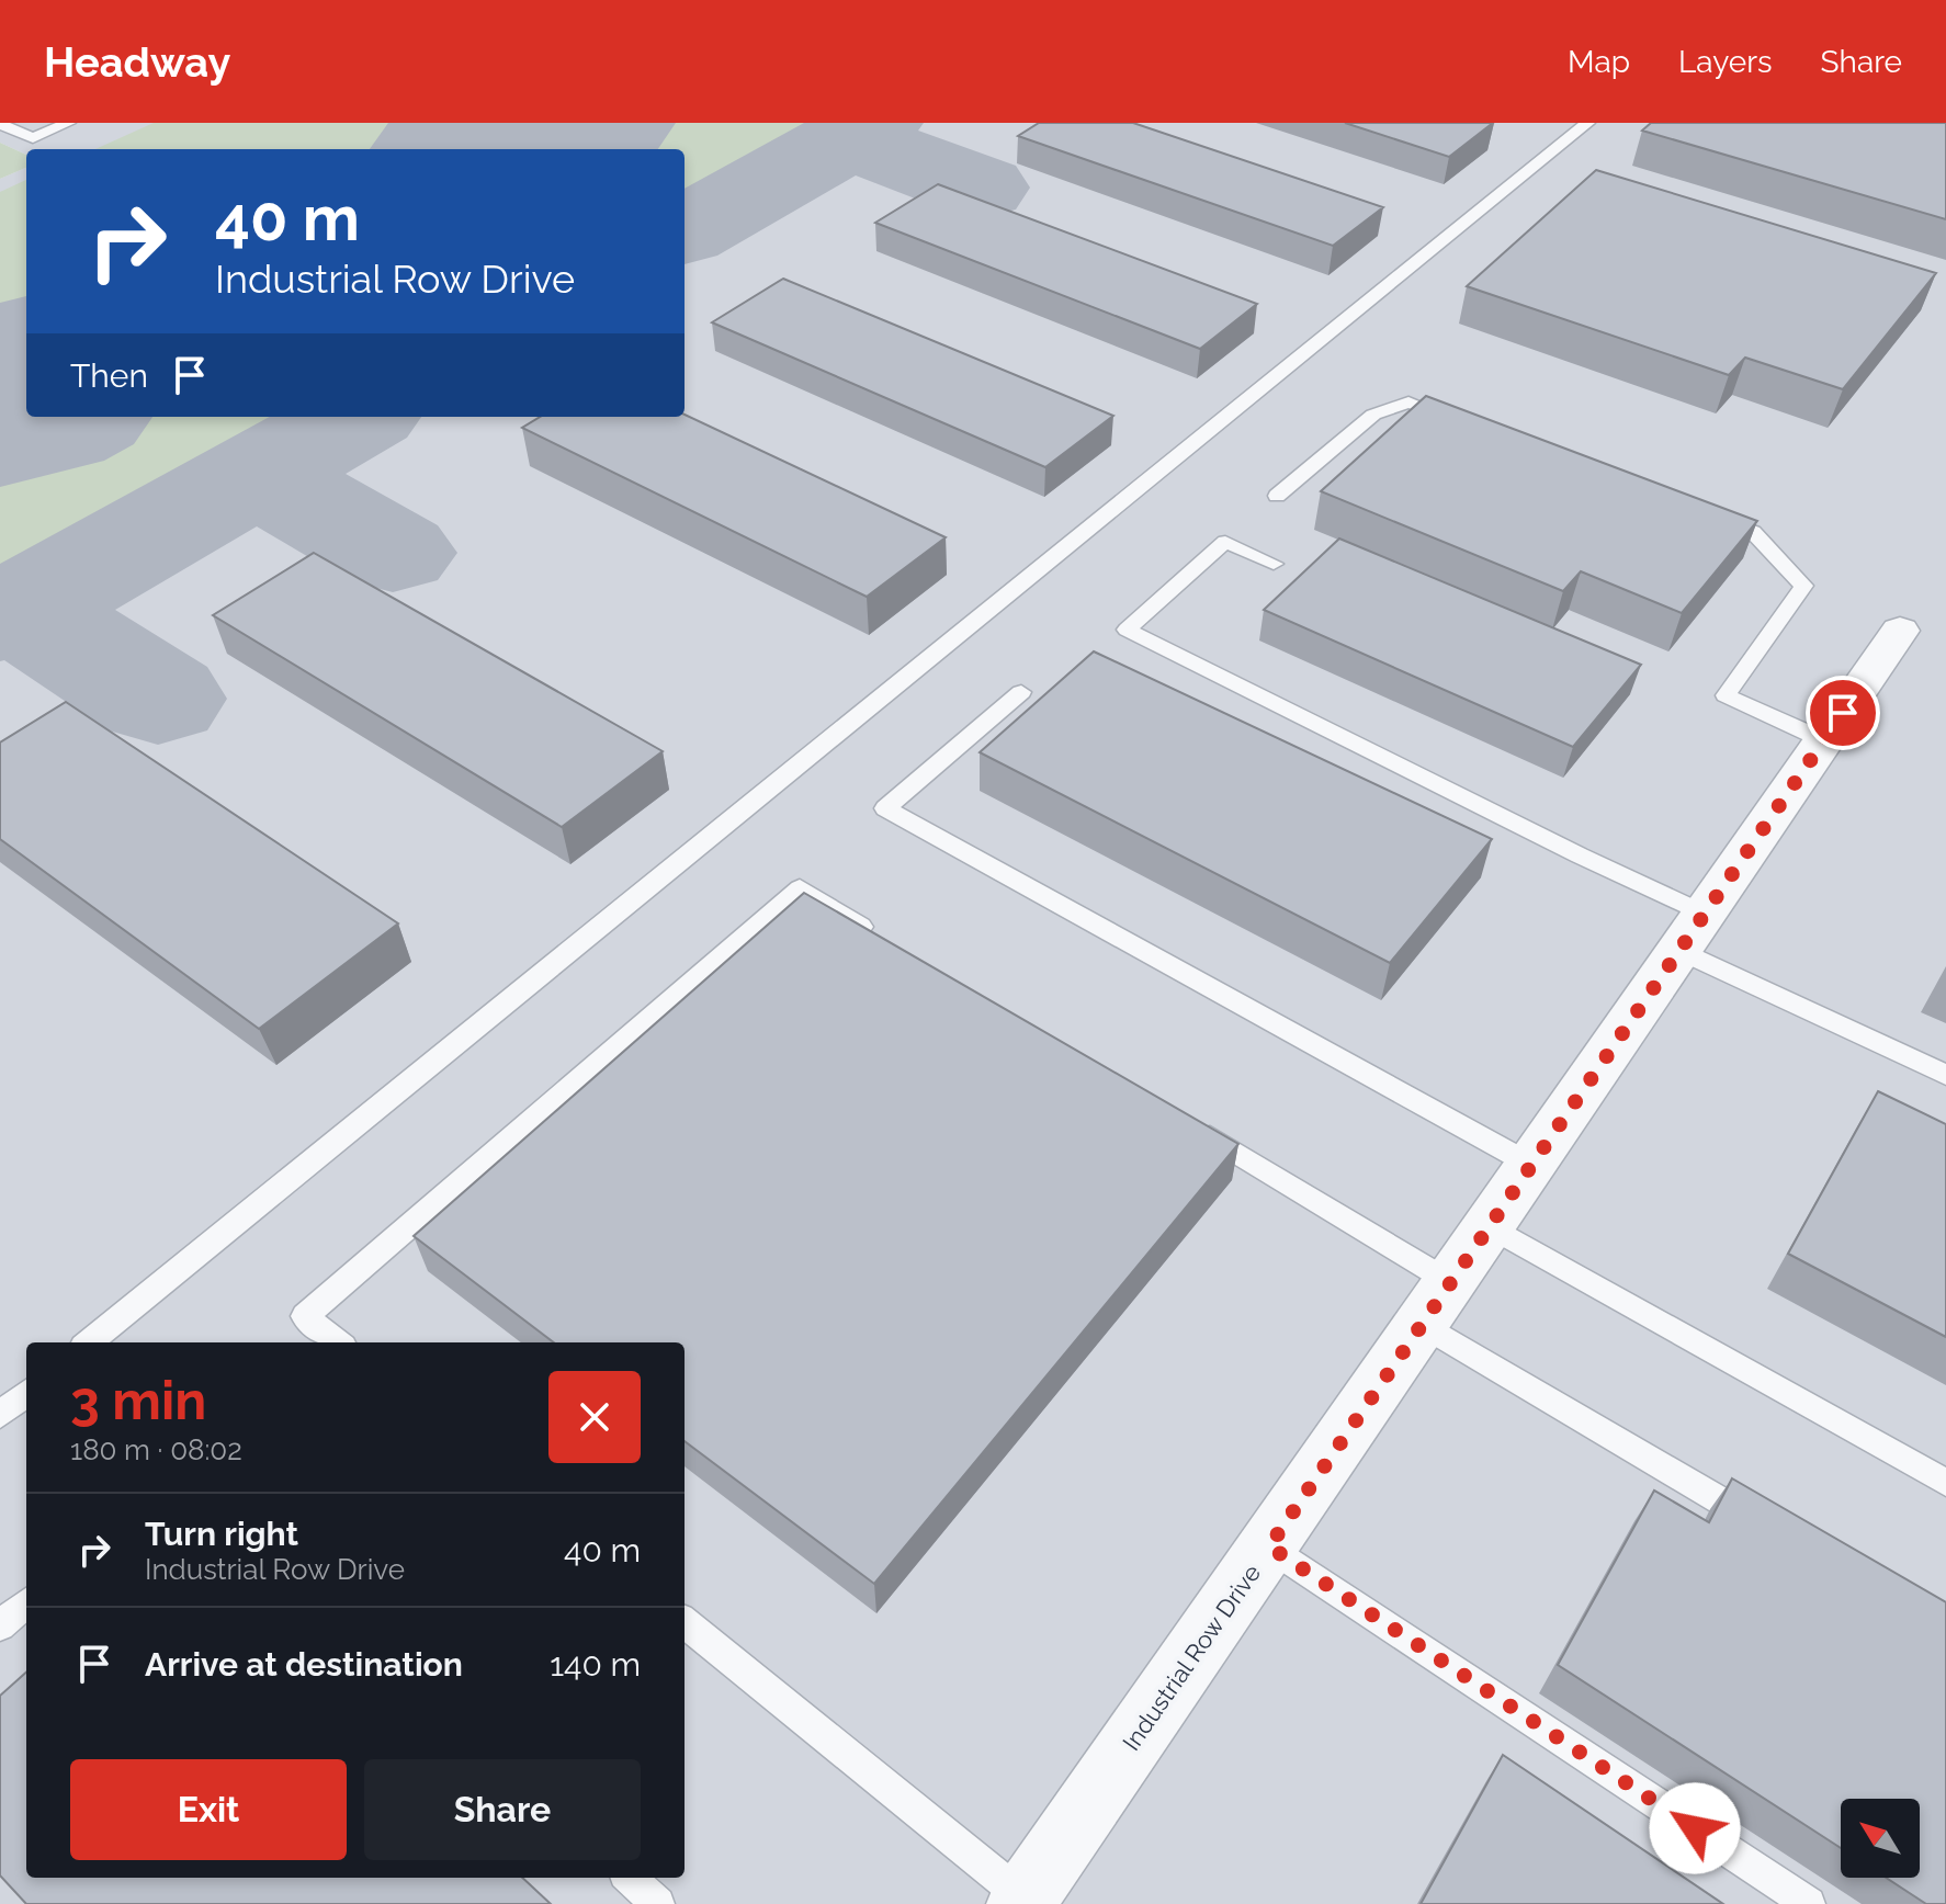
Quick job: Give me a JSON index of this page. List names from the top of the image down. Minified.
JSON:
{"streets":{"street":["Industrial Row Drive"]},"north":"top left","page":{"header":"Headway","nav":["Map","Layers","Share"],"turn":["40 m","Industrial Row Drive"],"then":"Then","heading":["3 min","180 m · 08:02"],"list":[{"name":"Turn right","note":"Industrial Row Drive","value":"40 m"},{"name":"Arrive at destination","value":"140 m"}],"buttons":["Exit","Share"]}}
